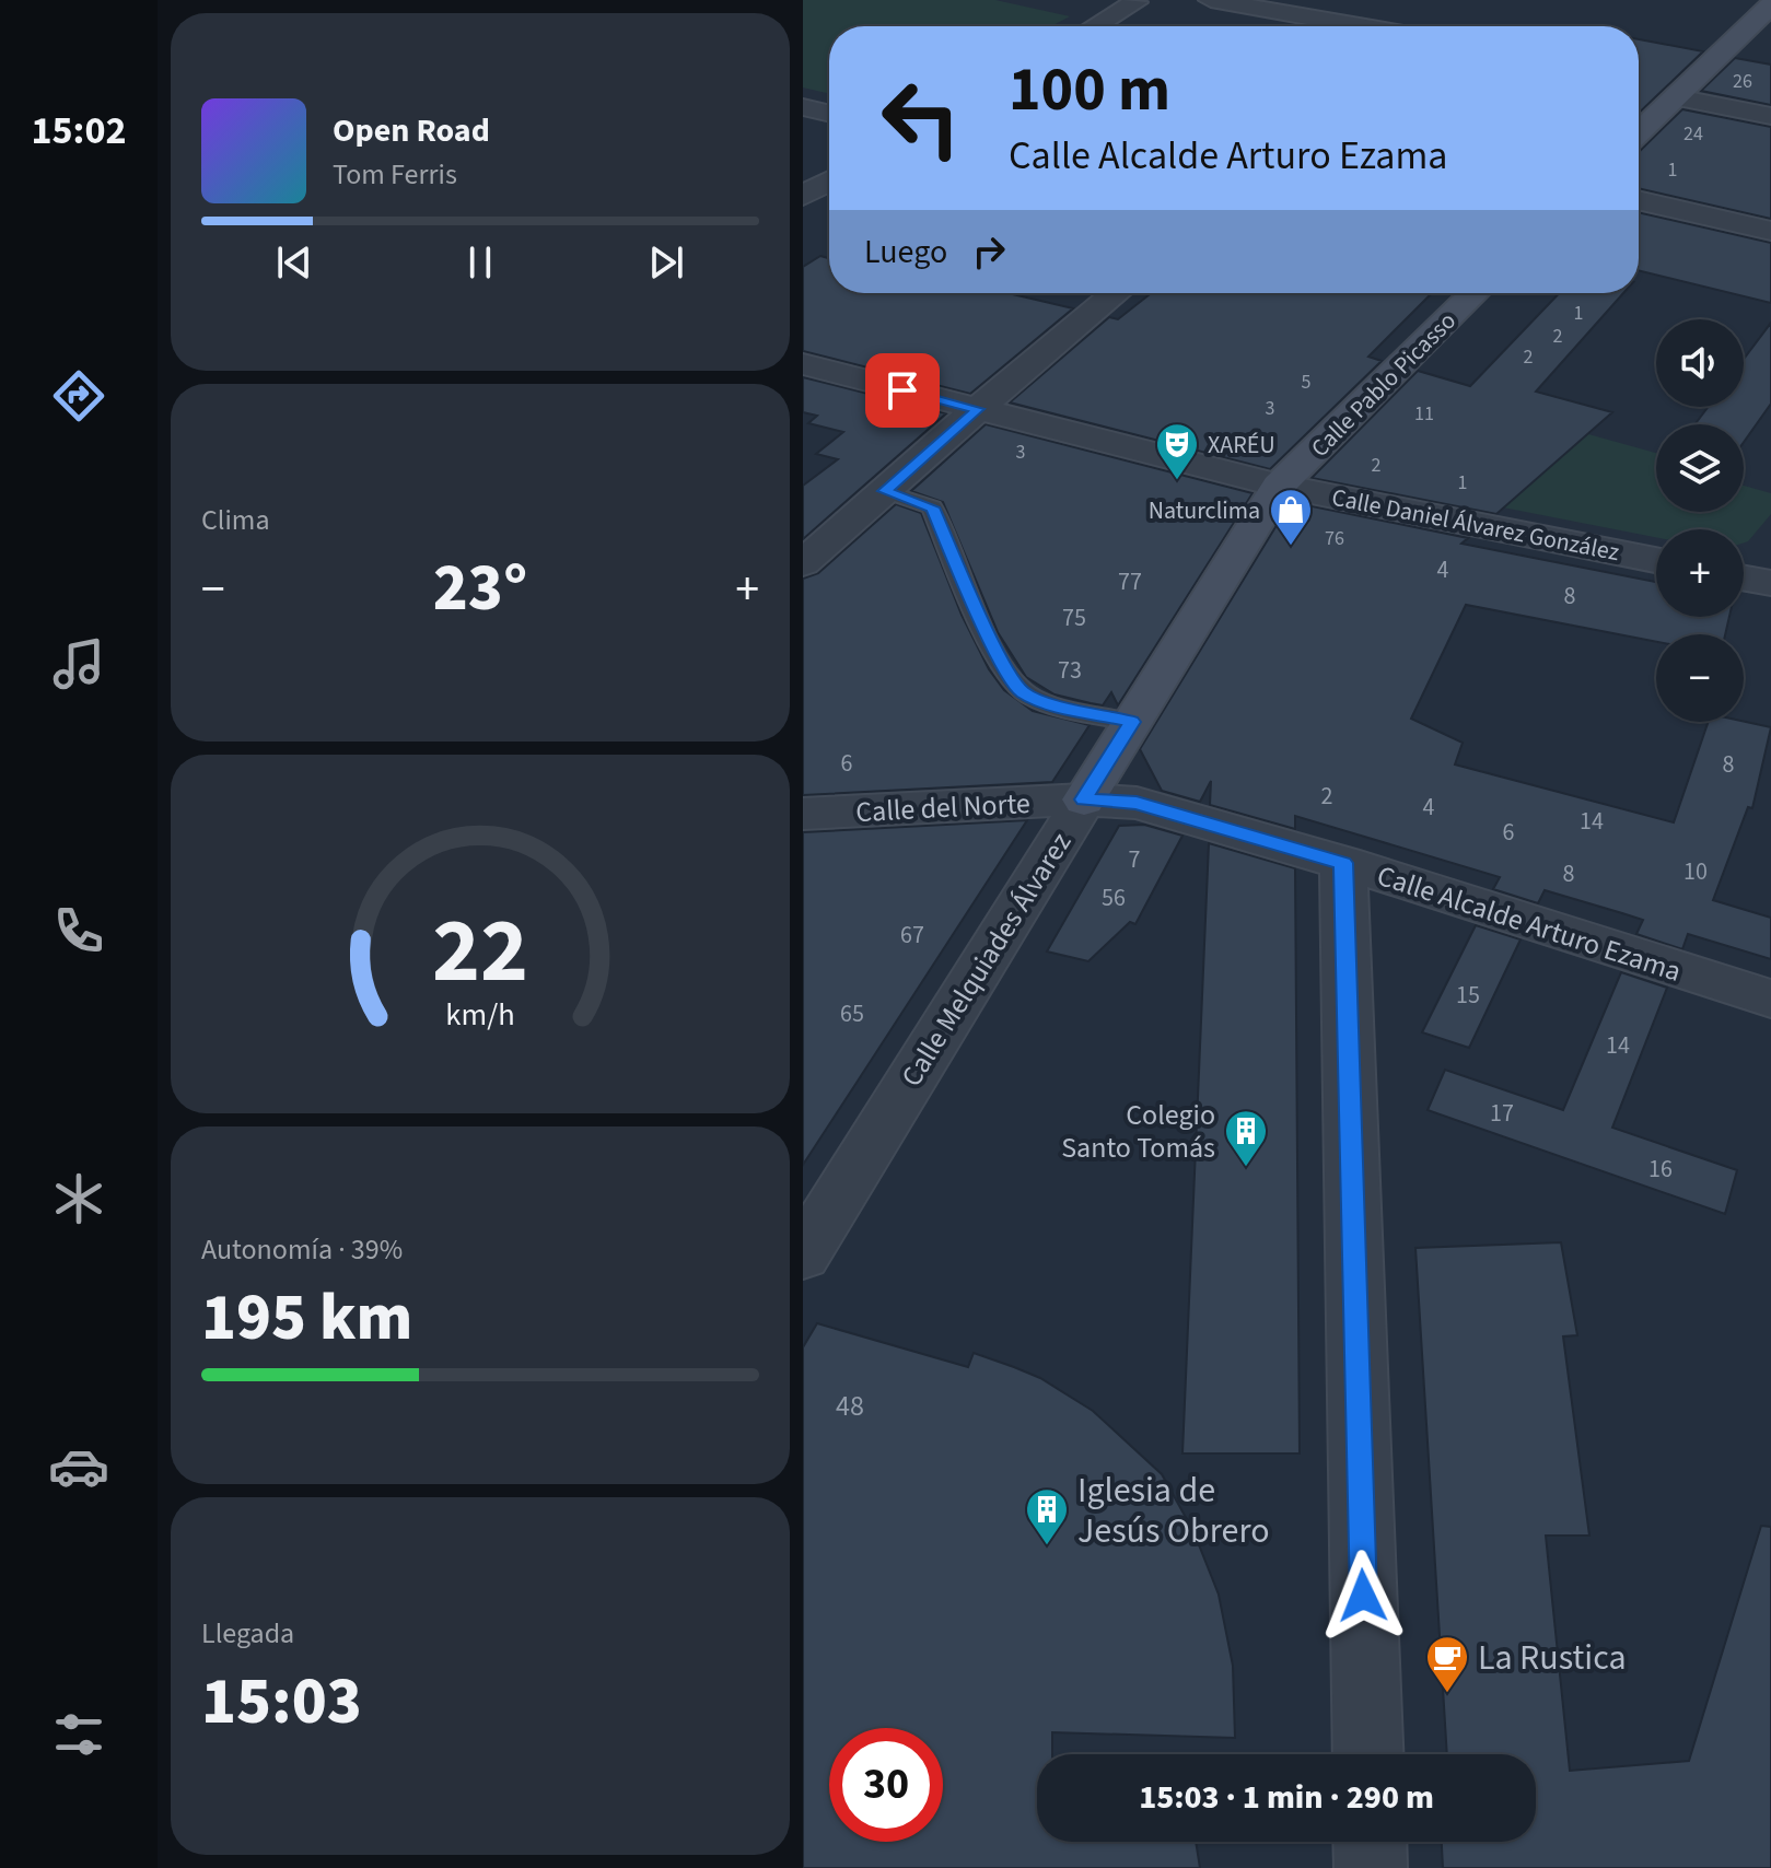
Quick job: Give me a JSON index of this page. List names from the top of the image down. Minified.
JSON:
{"streets":{"street":["Calle Pablo Picasso","Calle Daniel Álvarez González","Calle del Norte","Calle Alcalde Arturo Ezama","Calle Melquiades Álvarez"]},"crossings":[["Calle Pablo Picasso","Calle Daniel Álvarez González"],["Calle Pablo Picasso","Calle Melquiades Álvarez"],["Calle Daniel Álvarez González","Calle Melquiades Álvarez"],["Calle del Norte","Calle Alcalde Arturo Ezama"],["Calle del Norte","Calle Melquiades Álvarez"],["Calle Alcalde Arturo Ezama","Calle Melquiades Álvarez"]],"places":{"theatre":["XARÉU"],"shop":["Naturclima"],"building":["Colegio Santo Tomás","Iglesia de Jesús Obrero"],"cafe":["La Rustica"]},"house_numbers":["26","24","1","1","2","2","5","3","11","3","2","1","76","4","77","8","75","73","6","8","2","4","14","6","7","10","8","56","67","15","65","14","17","16","48"],"page":{"tabs":"15:02","turn":["100 m","Calle Alcalde Arturo Ezama"],"song":["Open Road","Tom Ferris"],"then":"Luego","map_buttons":["+","−"],"tile":["Clima",["Autonomía · 39%","195 km"],["Llegada","15:03"]],"heat":["−","23°","+"],"limit":"30","trip":"15:03 · 1 min · 290 m","gauge":["22","km/h"]}}
